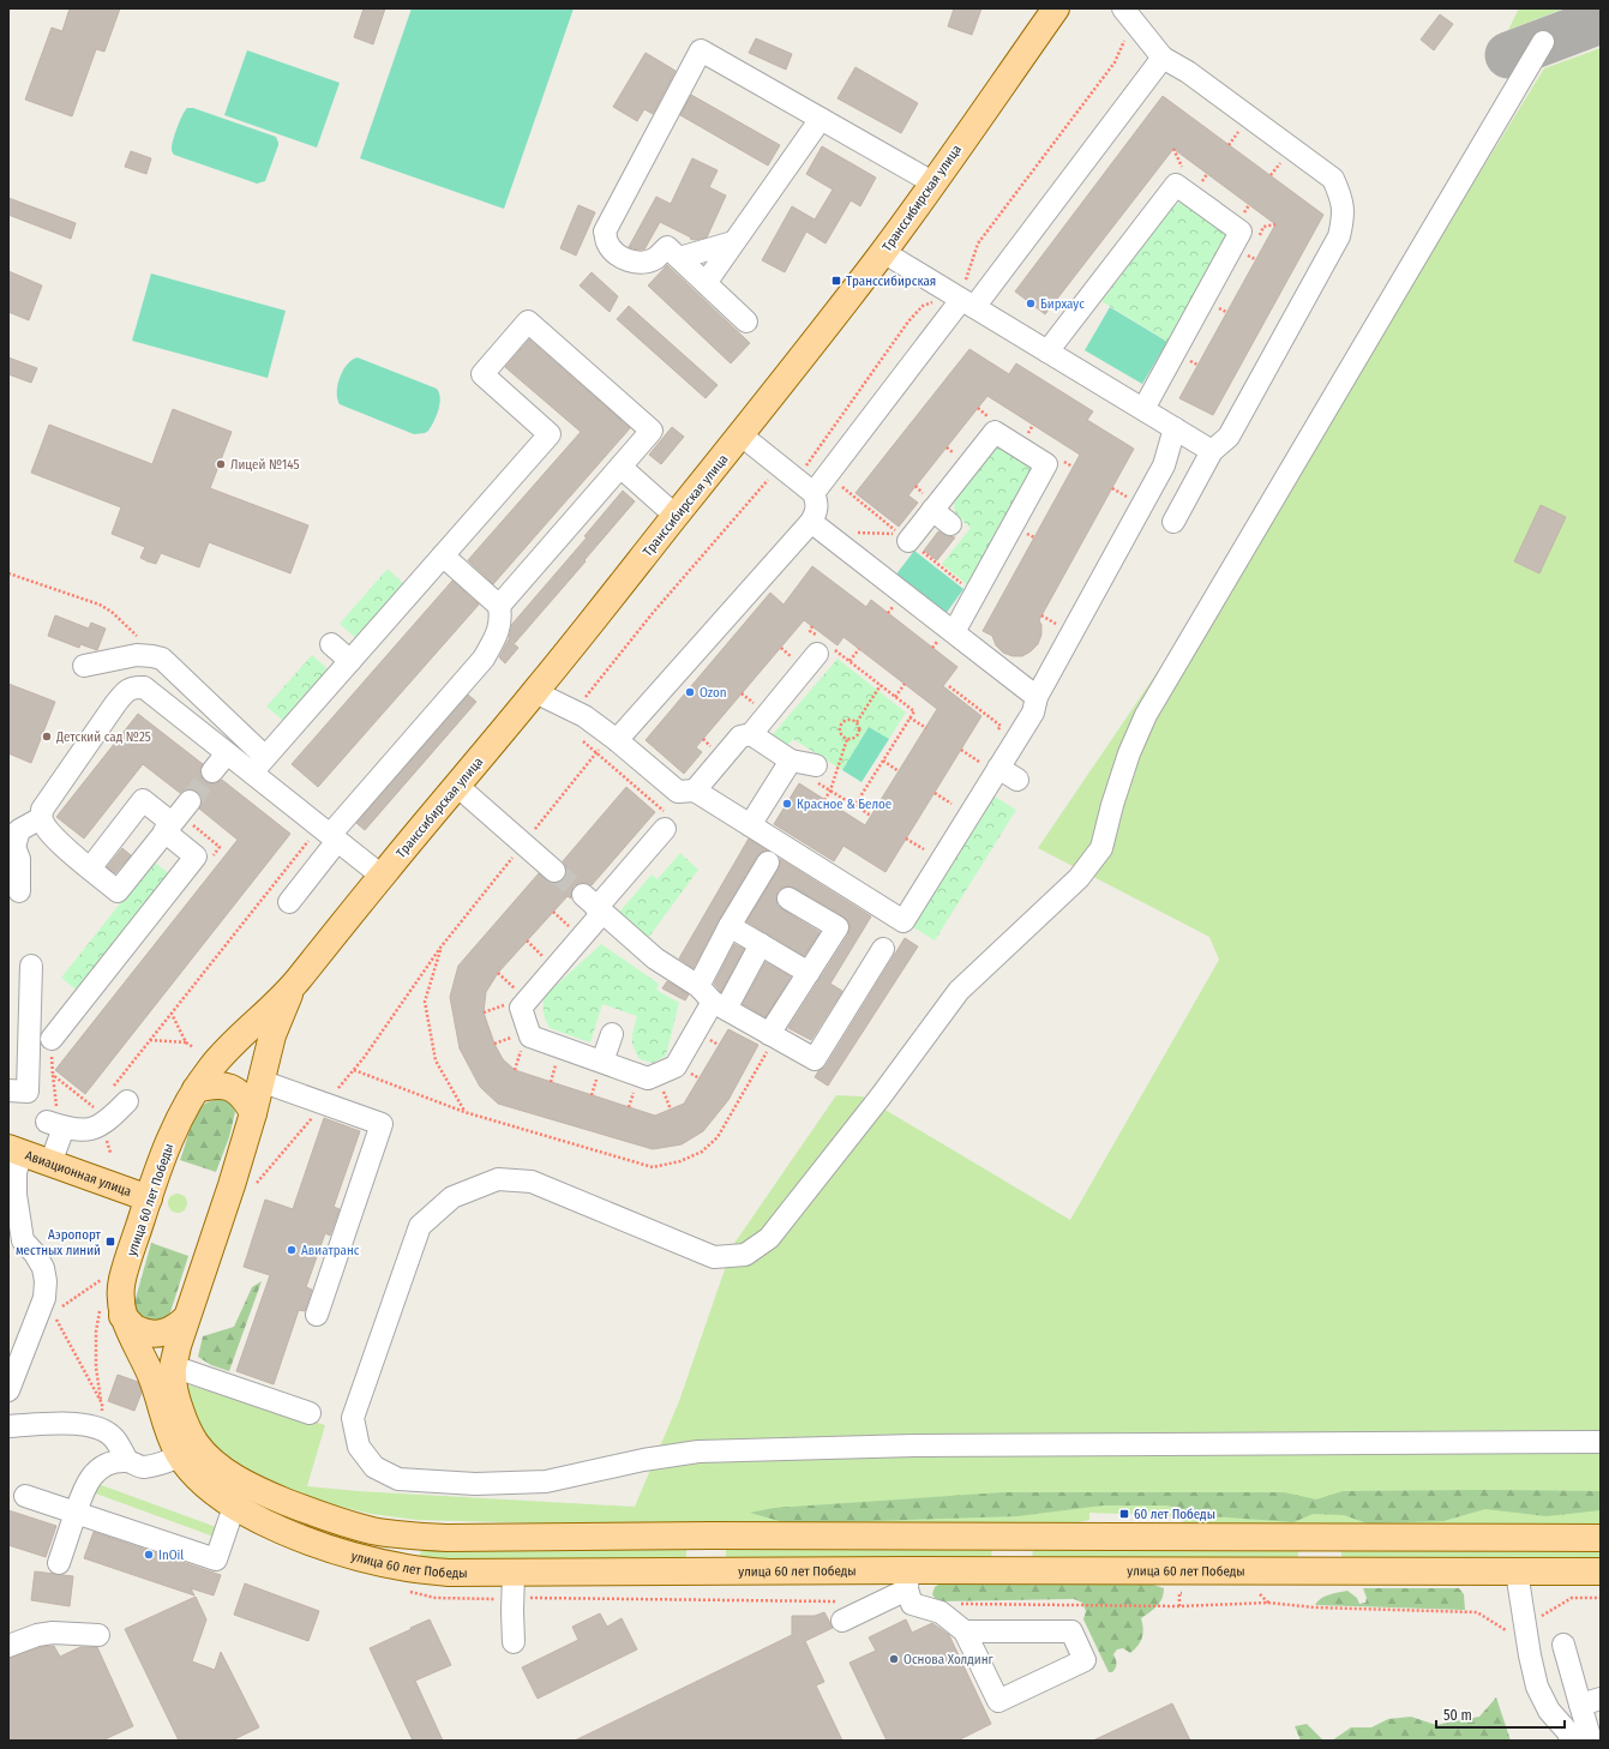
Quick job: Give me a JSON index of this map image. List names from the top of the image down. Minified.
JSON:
{"streets":{"main road":["Транссибирская улица","Авиационная улица","улица 60 лет Победы"]},"crossings":[["Транссибирская улица","улица 60 лет Победы"],["Авиационная улица","улица 60 лет Победы"]],"places":{"transit":["Транссибирская","Аэропорт местных линий","60 лет Победы"],"other":["Бирхаус","Лицей №145","Ozon","Детский сад №25","Красное & Белое","Авиатранс","InOil","Основа Холдинг"]},"scale_bar":"50 m"}
